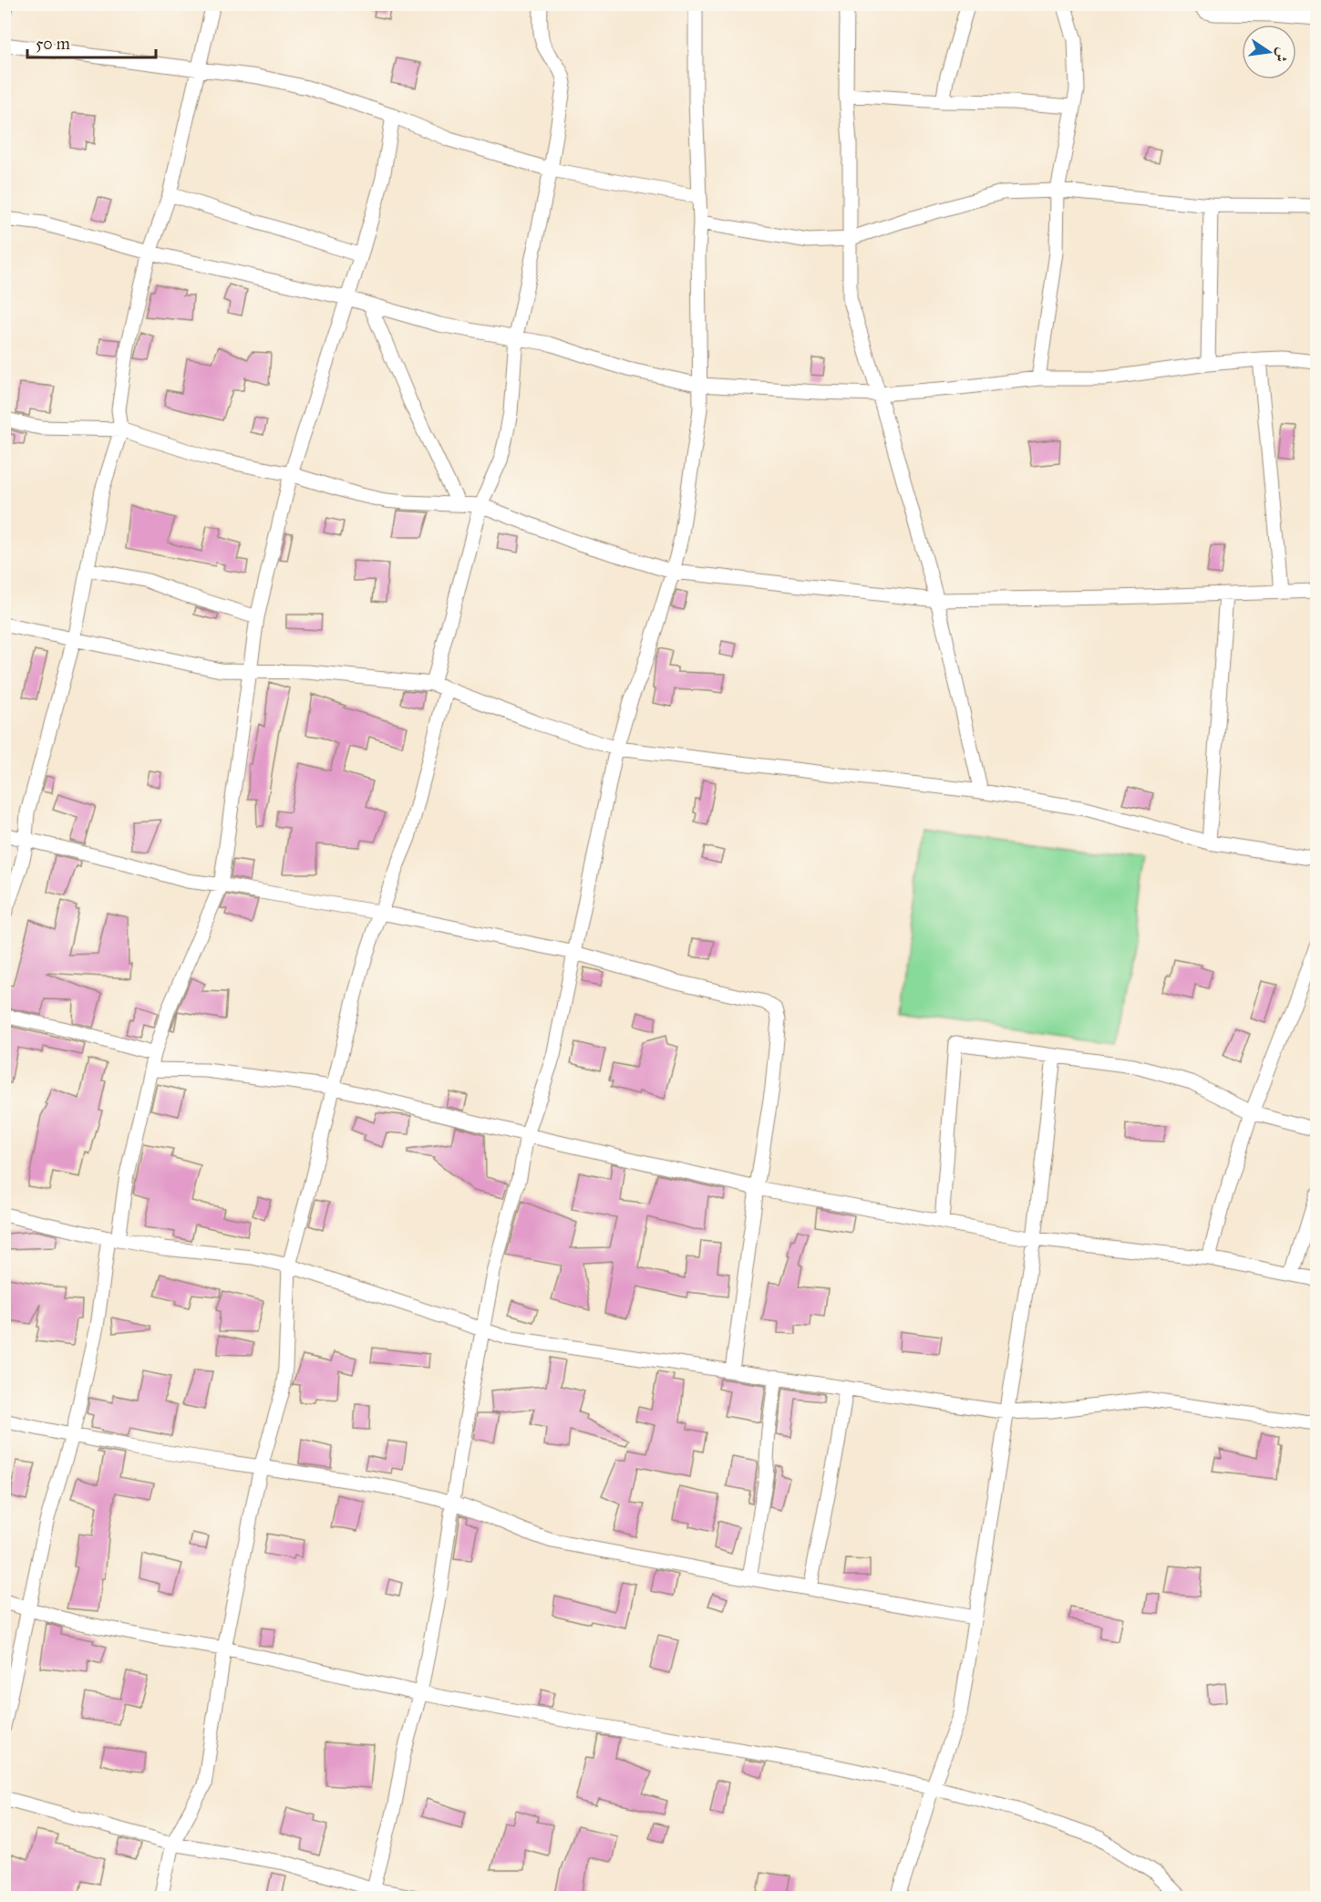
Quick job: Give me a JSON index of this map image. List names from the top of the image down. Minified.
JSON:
{"scale_bar":"50 m","north":"right"}
